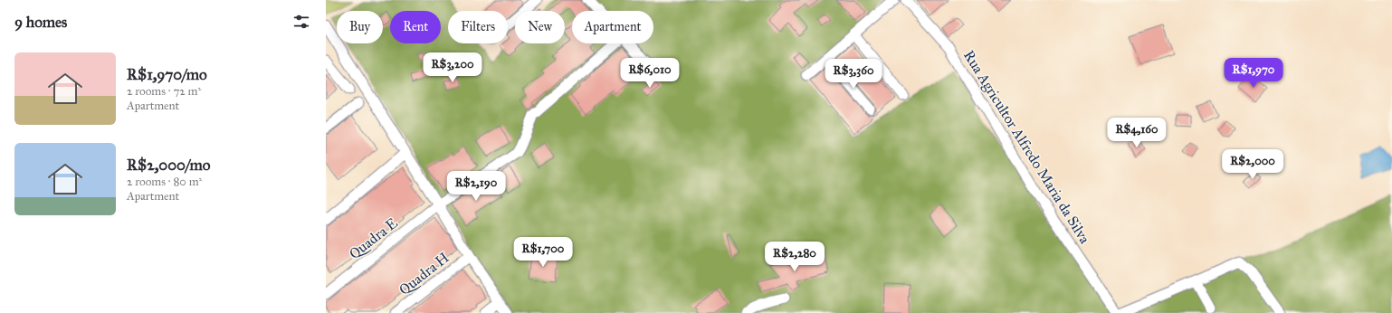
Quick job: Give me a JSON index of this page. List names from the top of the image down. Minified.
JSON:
{"streets":{"street":["Rua Agricultor Alfredo Maria da Silva","Quadra E","Quadra H"]},"page":{"heading":"9 homes","chip":["Buy","Rent","Filters","New","Apartment"],"list":[{"name":"R$1,970/mo","note":"2 rooms · 72 m² · Apartment"},{"name":"R$2,000/mo","note":"2 rooms · 80 m² · Apartment"}],"price":["R$3,200","R$6,010","R$1,970","R$3,360","R$4,160","R$2,000","R$2,190","R$1,700","R$2,280"]}}
